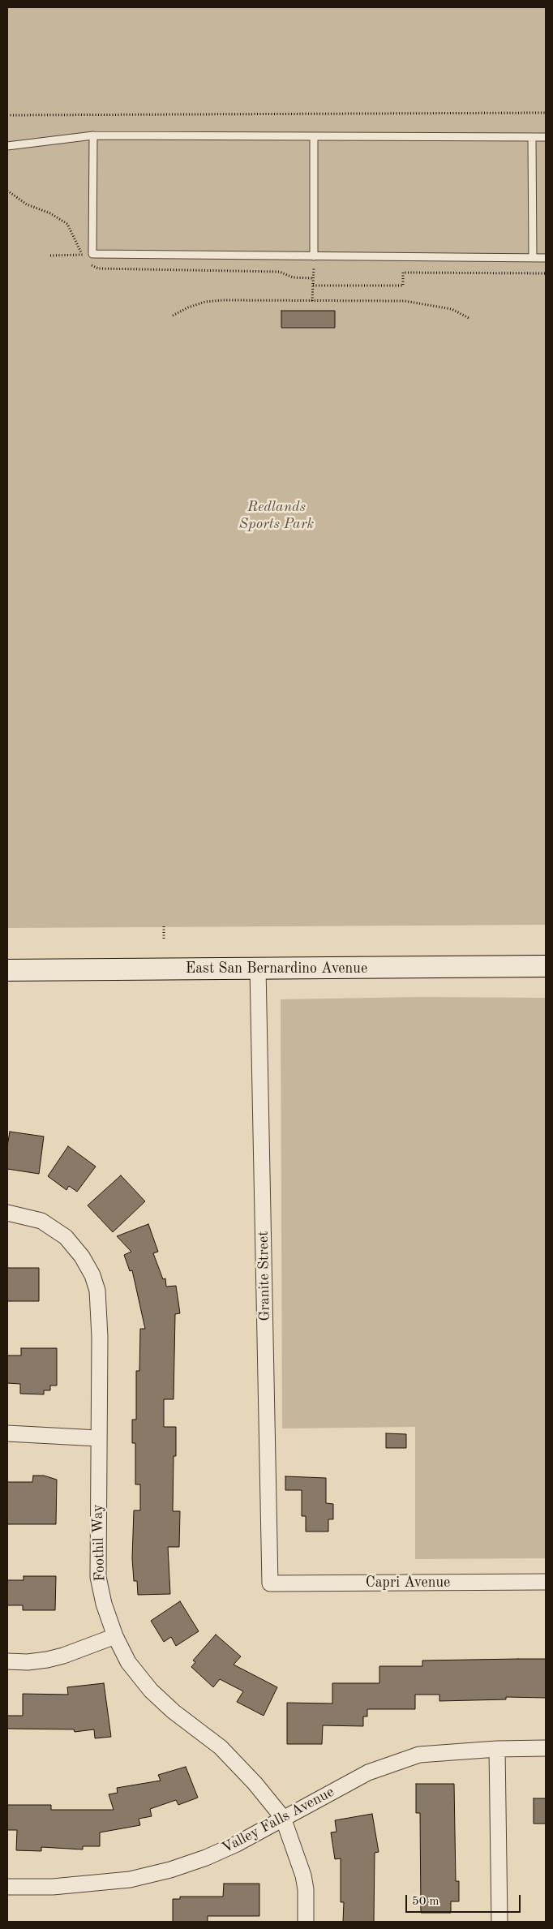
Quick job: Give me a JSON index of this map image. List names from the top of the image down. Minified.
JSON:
{"streets":{"street":["East San Bernardino Avenue","Granite Street","Foothil Way","Capri Avenue","Valley Falls Avenue"]},"crossings":[["East San Bernardino Avenue","Granite Street"],["Granite Street","Capri Avenue"],["Foothil Way","Valley Falls Avenue"]],"parks":["Redlands Sports Park"],"scale_bar":"50 m"}
